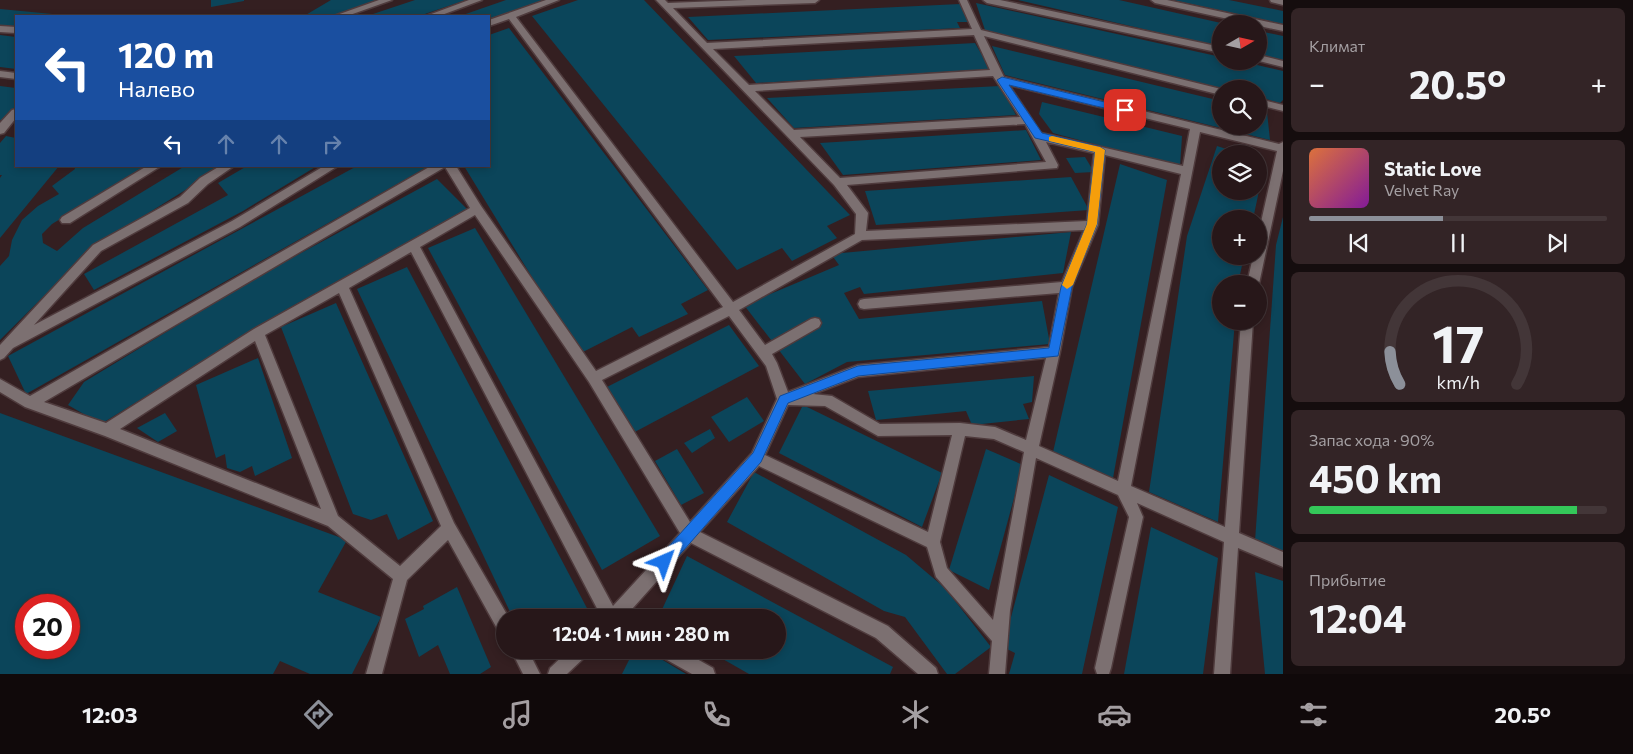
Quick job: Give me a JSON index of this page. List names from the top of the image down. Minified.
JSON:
{"north":"right","page":{"tile":["Климат",["Запас хода · 90%","450 km"],["Прибытие","12:04"]],"map_buttons":["+","−"],"turn":["120 m","Налево"],"heat":["−","20.5°","+"],"song":["Static Love","Velvet Ray"],"limit":"20","trip":"12:04 · 1 мин · 280 m","tabs":["12:03","20.5°"],"gauge":["17","km/h"]}}
